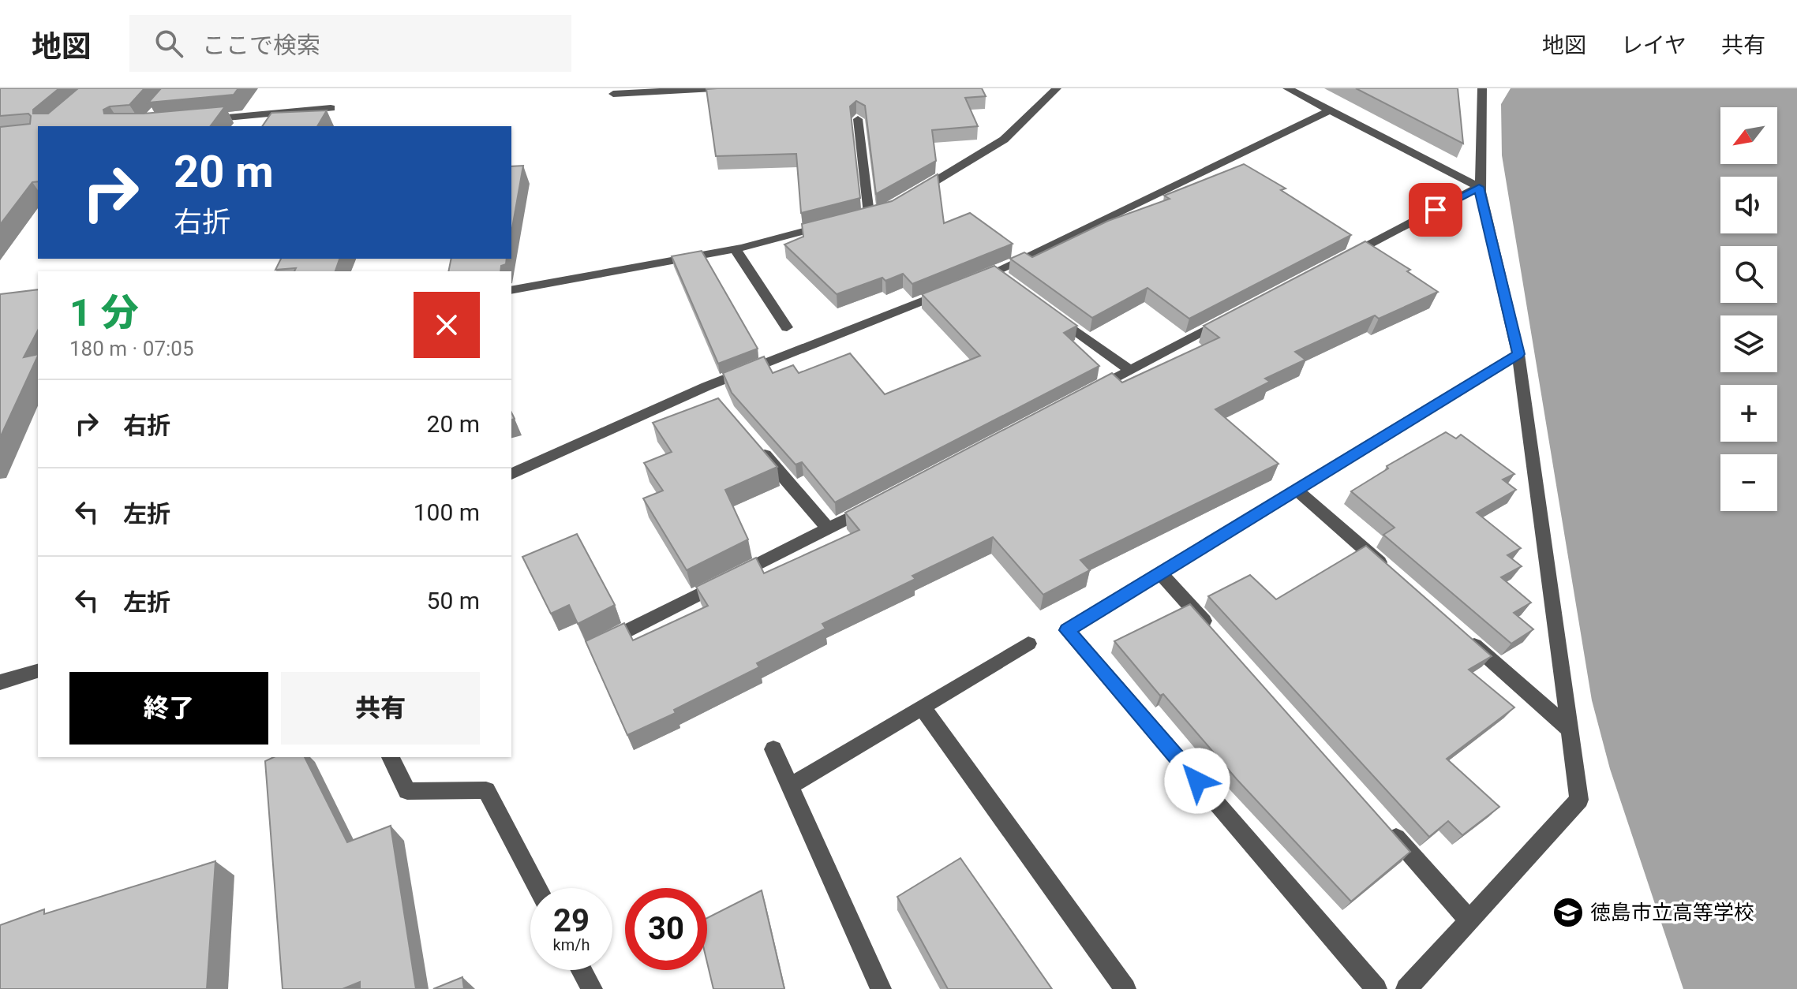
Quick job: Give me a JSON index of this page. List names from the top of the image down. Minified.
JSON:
{"places":{"school or university":["徳島市立高等学校"]},"north":"bottom left","page":{"header":"地図","search":"ここで検索","nav":["地図","レイヤ","共有"],"map_buttons":["+","−"],"turn":["20 m","右折"],"heading":["1 分","180 m · 07:05"],"list":[{"name":"右折","value":"20 m"},{"name":"左折","value":"100 m"},{"name":"左折","value":"50 m"}],"buttons":["終了","共有"],"speed":"29 km/h","limit":"30"}}
